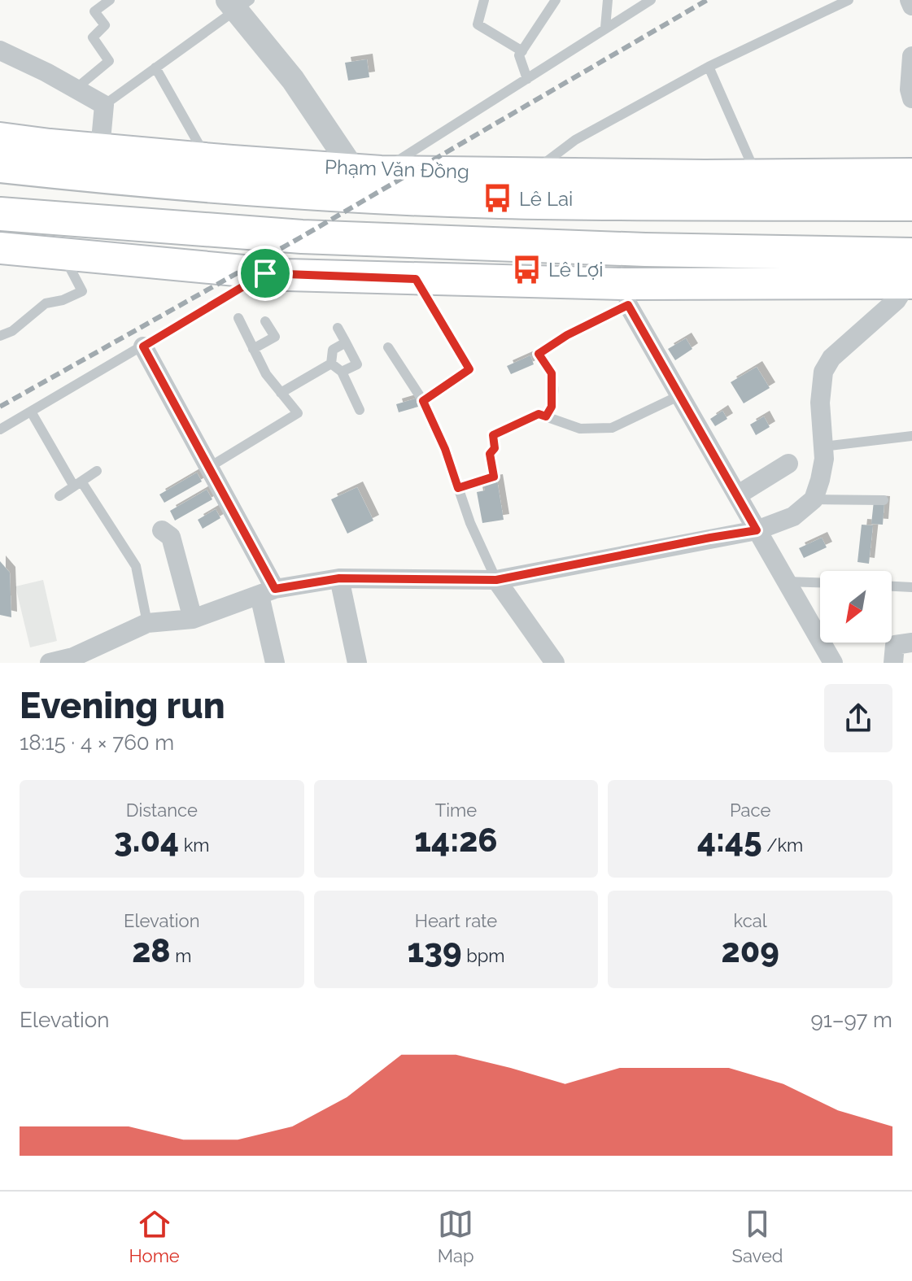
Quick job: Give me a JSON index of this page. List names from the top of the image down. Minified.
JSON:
{"streets":{"highway":["Phạm Văn Đồng"]},"places":{"bus stop":["Lê Lai","Lê Lợi"]},"north":"bottom left","page":{"heading":["Evening run","18:15 · 4 × 760 m"],"stats":[["Distance","3.04 km"],["Time","14:26"],["Pace","4:45 /km"],["Elevation","28 m"],["Heart rate","139 bpm"],["kcal","209"]],"chart":["Elevation","91–97 m"],"tabs":["Home","Map","Saved"]}}
